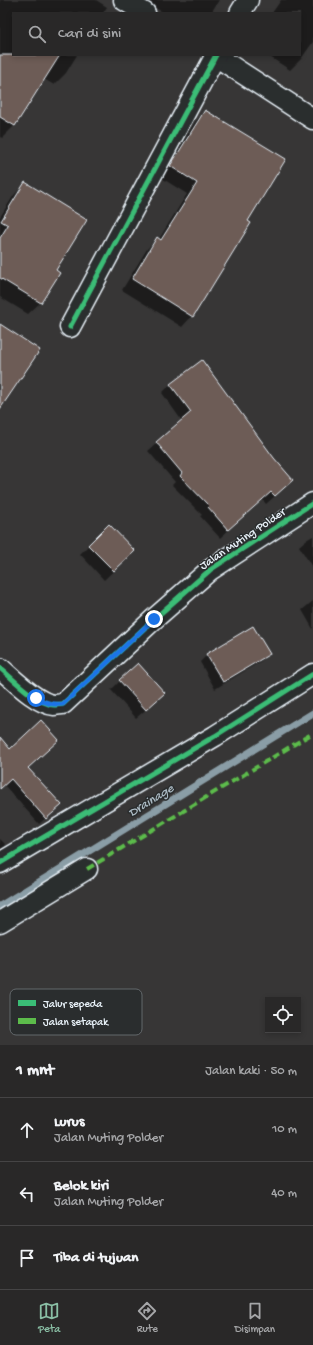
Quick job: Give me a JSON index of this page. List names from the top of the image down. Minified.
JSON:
{"streets":{"street":["Jalan Muting Polder"]},"water":["Drainage"],"legend":["Jalur sepeda","Jalan setapak"],"page":{"search":"Cari di sini","heading":["1 mnt","Jalan kaki · 50 m"],"list":[["Lurus","Jalan Muting Polder","10 m"],["Belok kiri","Jalan Muting Polder","40 m"],"Tiba di tujuan"],"nav":["Peta","Rute","Disimpan"]}}
